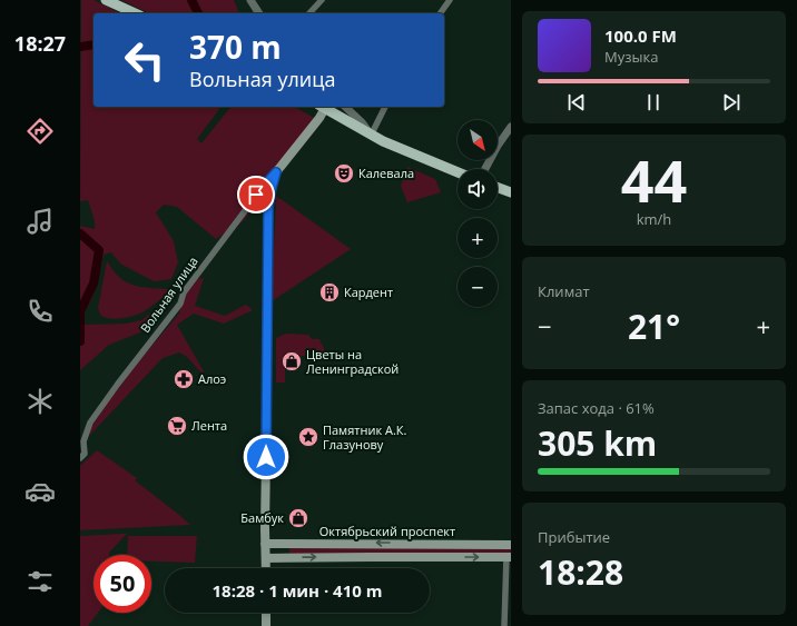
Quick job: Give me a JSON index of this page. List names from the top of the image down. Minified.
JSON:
{"streets":{"main road":["Октябрьский проспект"],"street":["Вольная улица"]},"places":{"theatre":["Калевала"],"building":["Кардент"],"shop":["Цветы на Ленинградской","Бамбук"],"pharmacy":["Алоэ"],"supermarket":["Лента"],"place":["Памятник А.К. Глазунову"]},"north":"bottom right","page":{"tabs":"18:27","turn":["370 m","Вольная улица"],"song":["100.0 FM","Музыка"],"map_buttons":["+","−"],"tile":[["44","km/h"],"Климат",["Запас хода · 61%","305 km"],["Прибытие","18:28"]],"heat":["−","21°","+"],"limit":"50","trip":"18:28 · 1 мин · 410 m"}}
